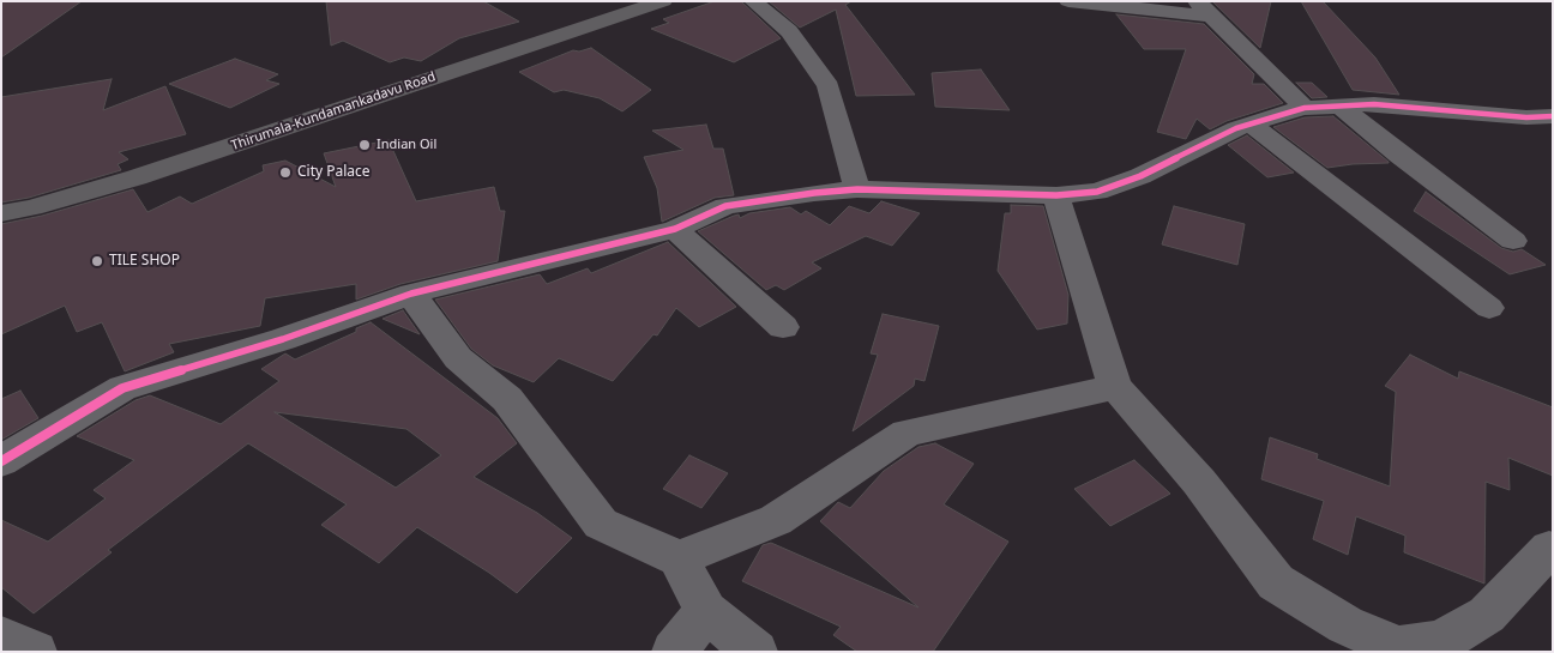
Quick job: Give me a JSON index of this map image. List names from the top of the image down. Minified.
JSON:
{"streets":{"main road":["Thirumala-Kundamankadavu Road"]},"places":["Indian Oil","City Palace","TILE SHOP"]}
